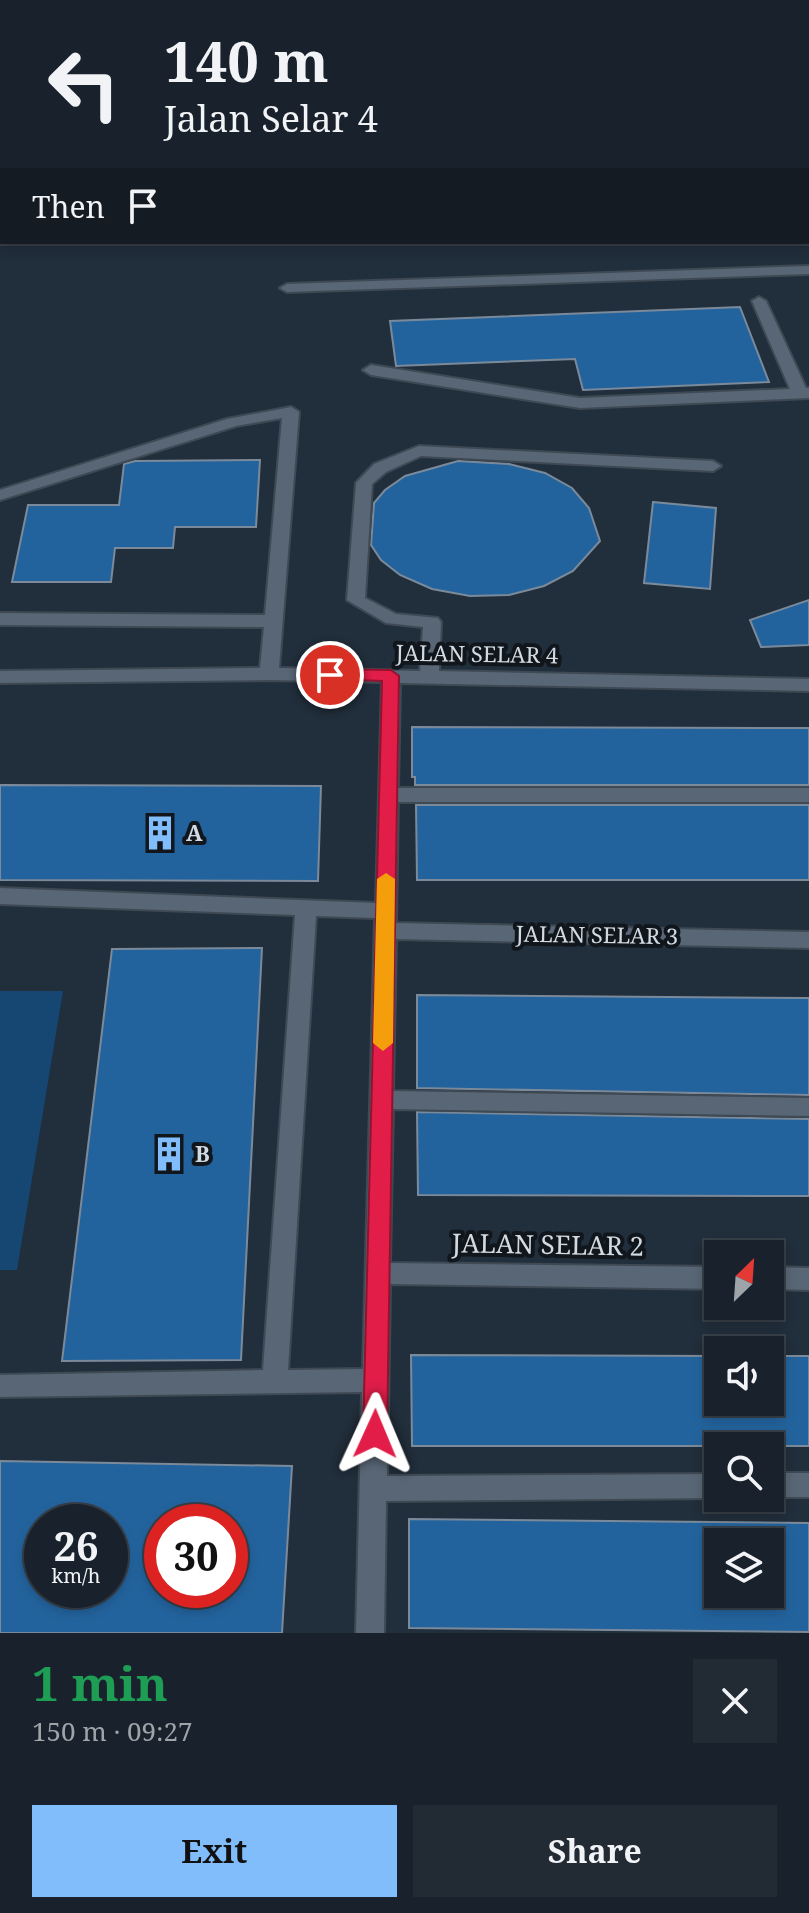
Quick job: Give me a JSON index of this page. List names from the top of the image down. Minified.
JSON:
{"streets":{"street":["JALAN SELAR 4","JALAN SELAR 3","JALAN SELAR 2"]},"places":{"building":["A","B"]},"north":"top right","page":{"turn":["140 m","Jalan Selar 4"],"then":"Then","speed":"26 km/h","limit":"30","heading":["1 min","150 m · 09:27"],"buttons":["Exit","Share"]}}
